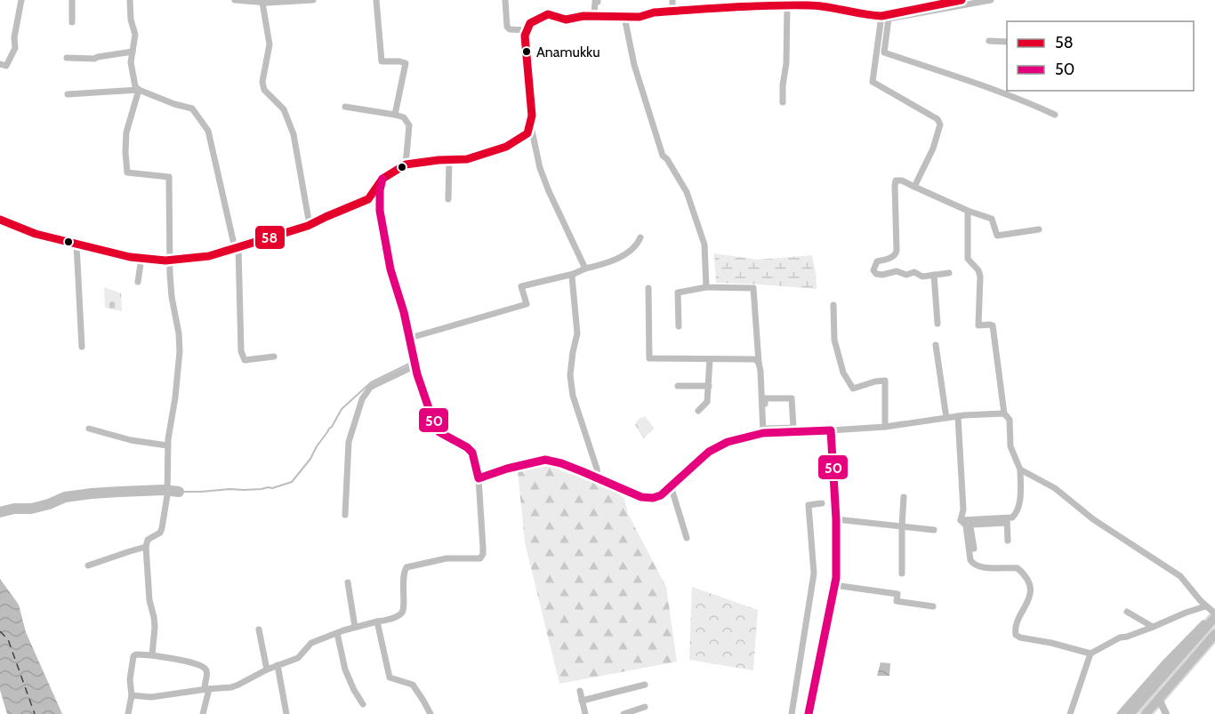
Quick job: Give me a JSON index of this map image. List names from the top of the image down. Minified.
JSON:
{"places":["Anamukku"],"lines":["transit line 58","transit line 50"],"legend":["58","50"]}
